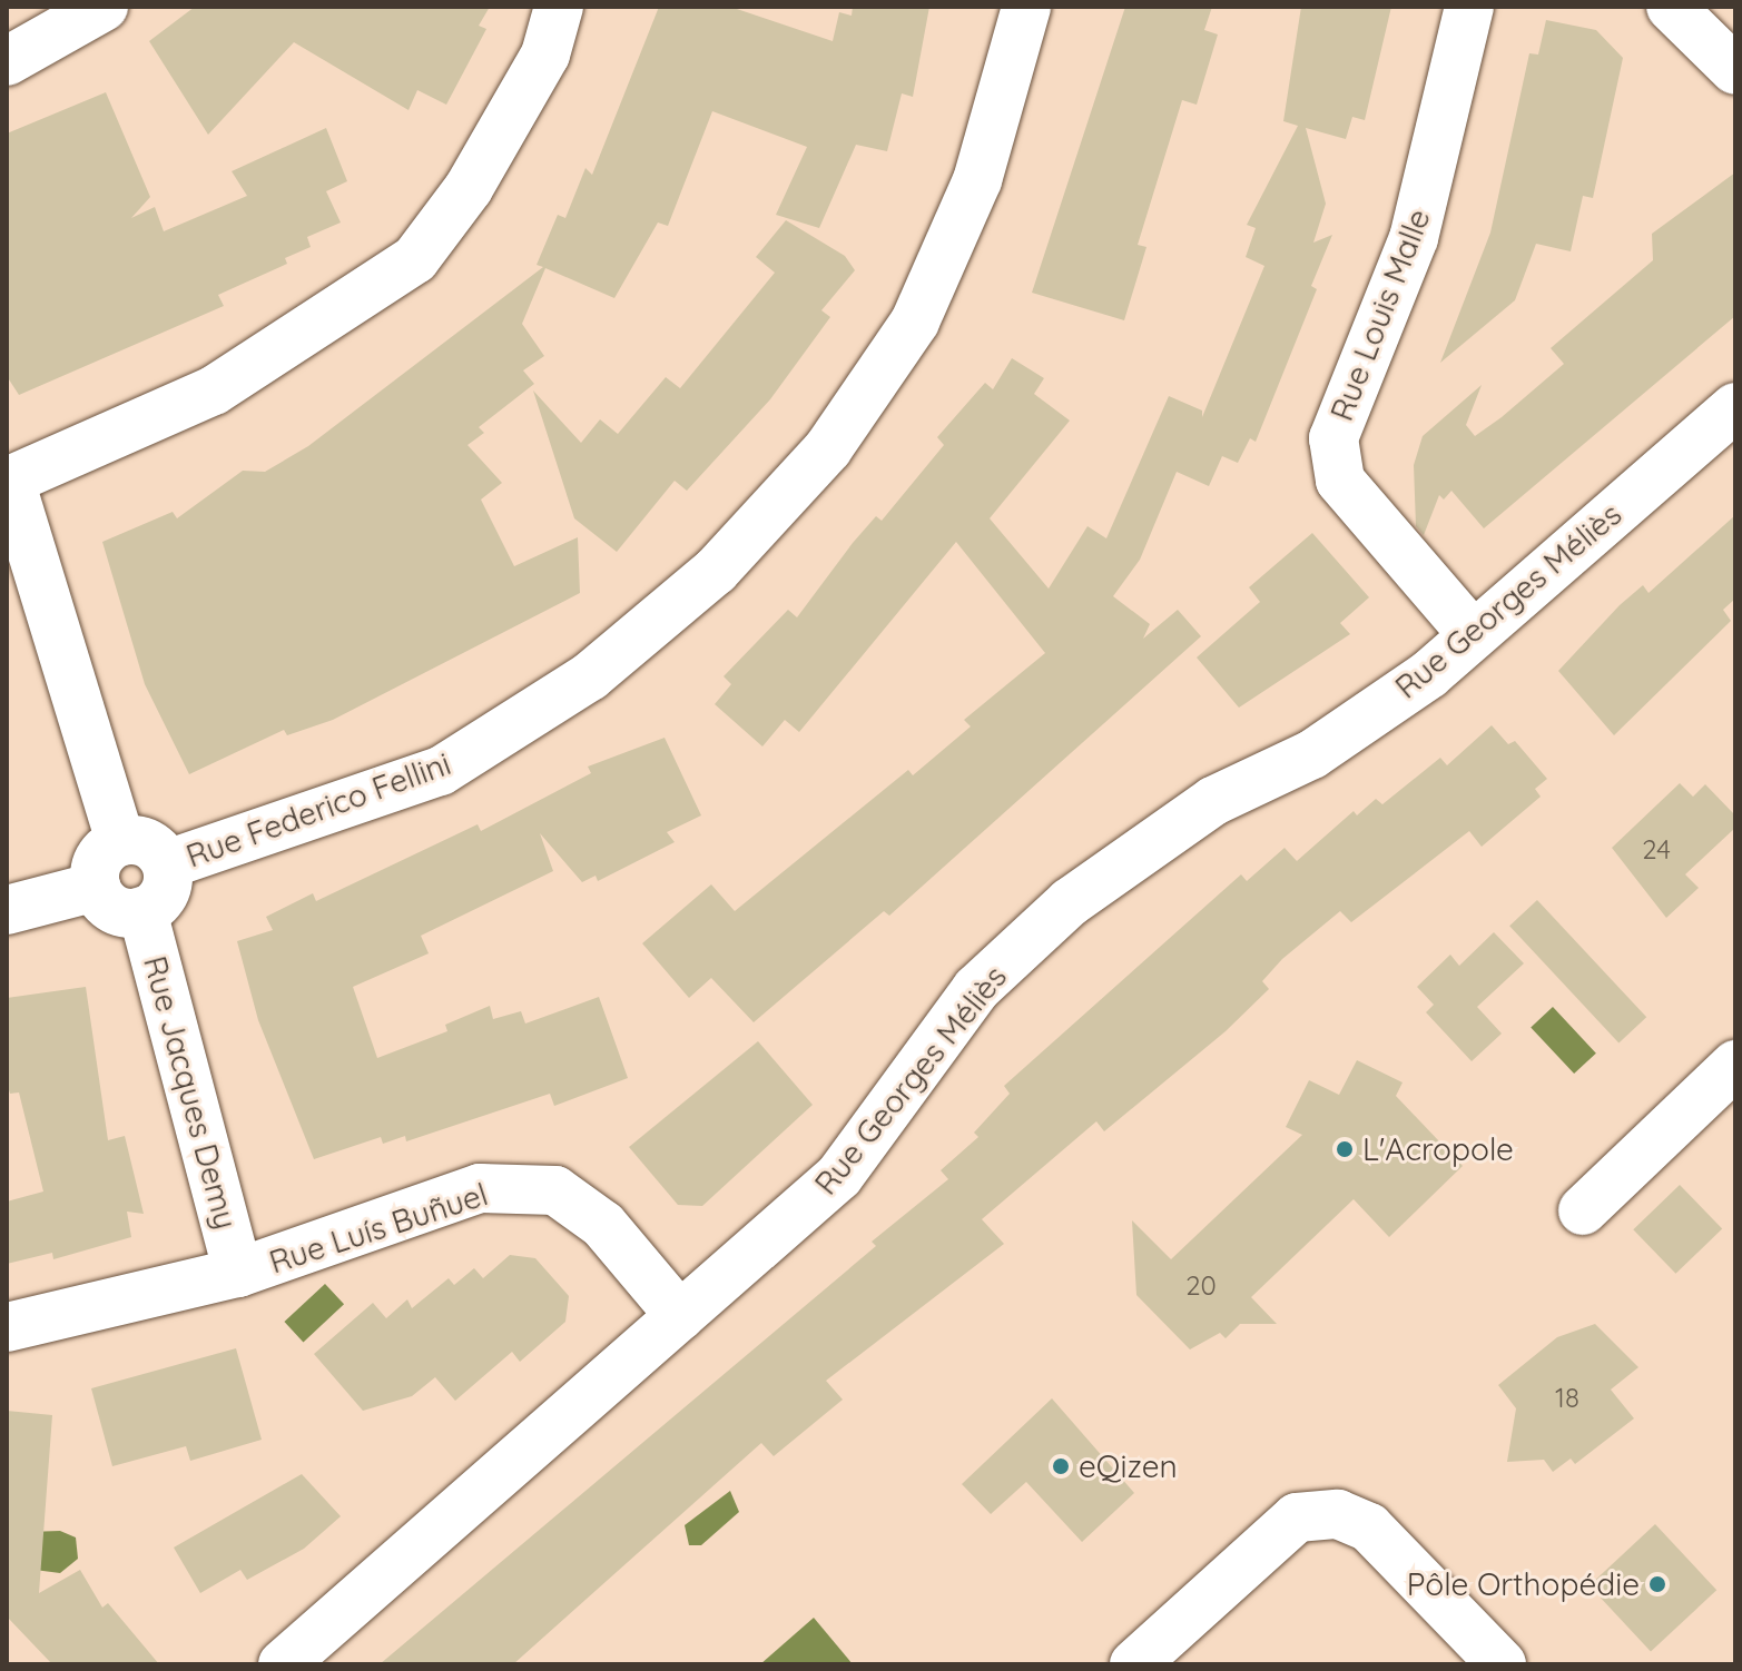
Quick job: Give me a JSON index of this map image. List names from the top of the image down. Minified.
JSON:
{"streets":{"street":["Rue Louis Malle","Rue Georges Méliès","Rue Federico Fellini","Rue Jacques Demy","Rue Luís Buñuel"]},"crossings":[["Rue Louis Malle","Rue Georges Méliès"],["Rue Georges Méliès","Rue Luís Buñuel"],["Rue Federico Fellini","Rue Jacques Demy"],["Rue Jacques Demy","Rue Luís Buñuel"]],"places":["L'Acropole","eQizen","Pôle Orthopédie"],"house_numbers":["24","20","18"]}
